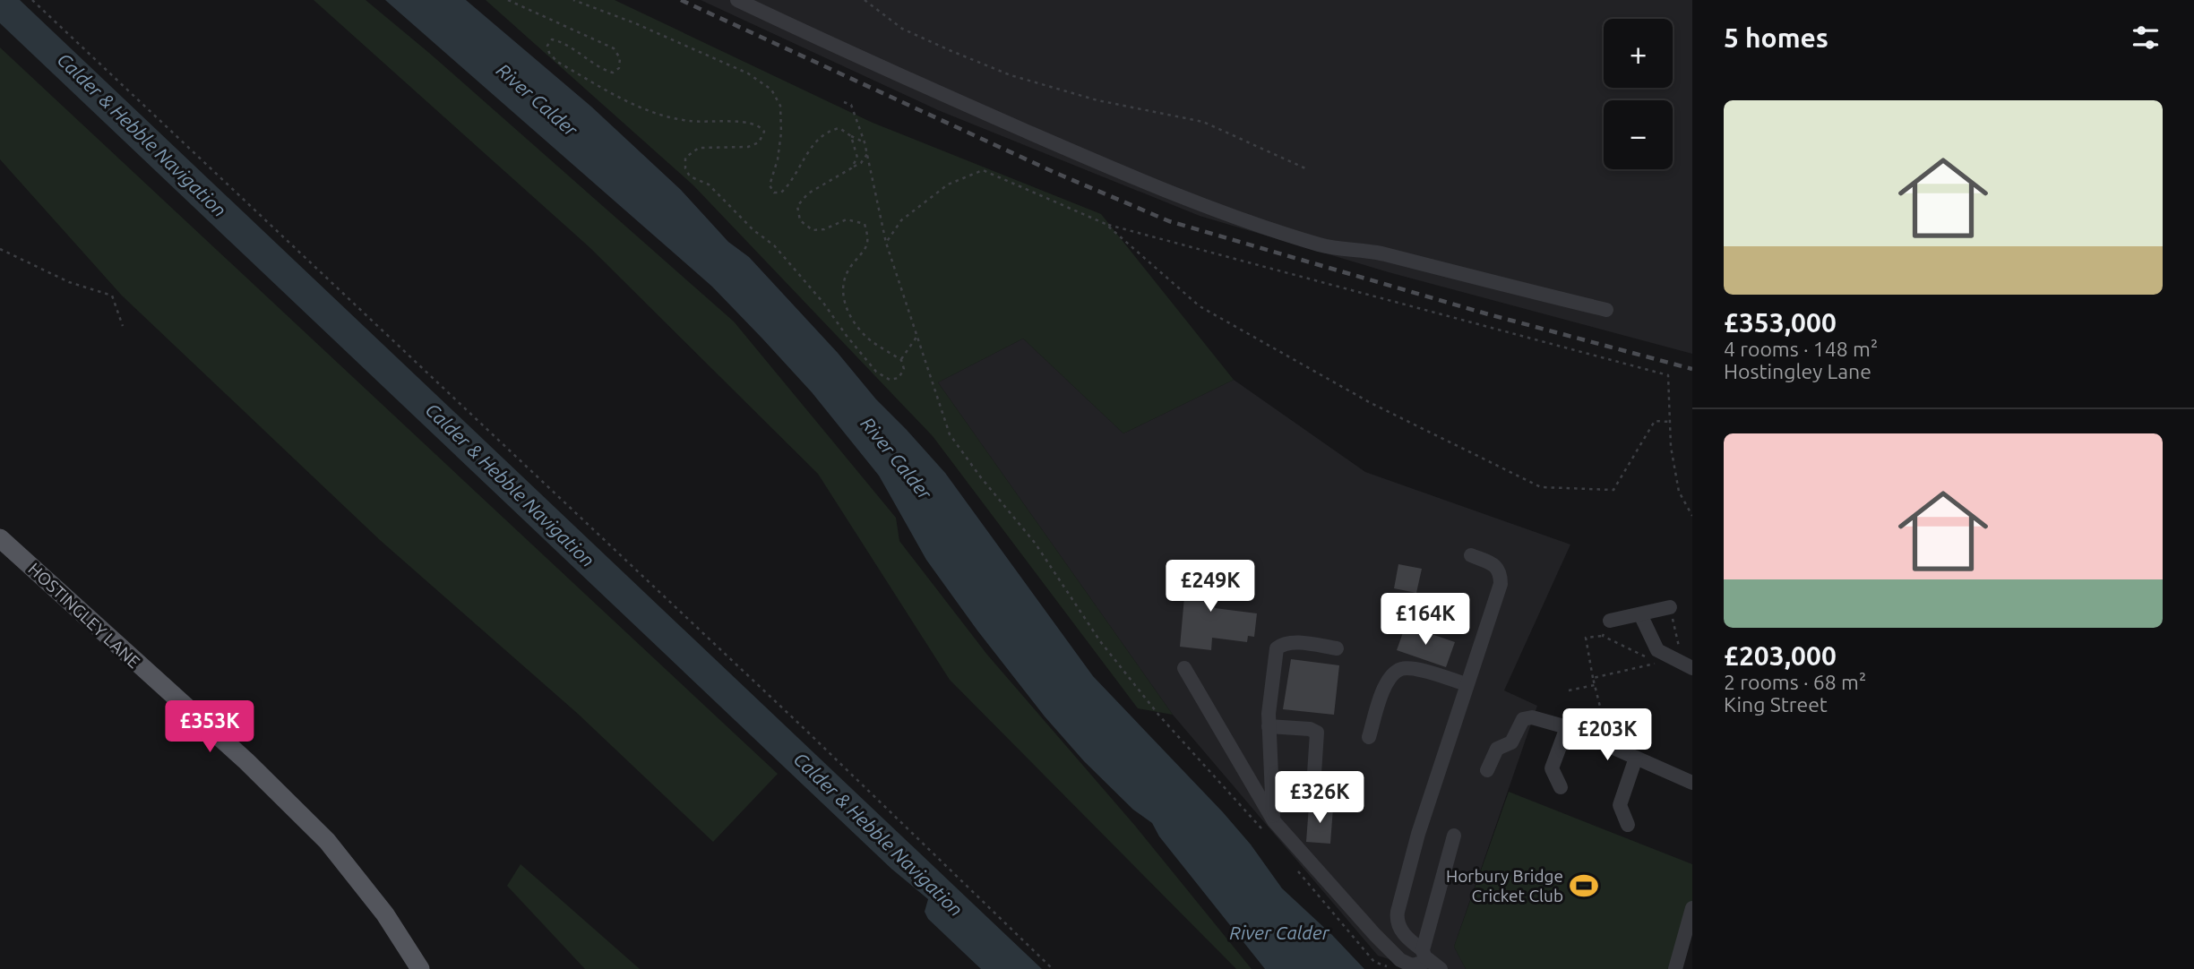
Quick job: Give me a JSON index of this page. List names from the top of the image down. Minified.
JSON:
{"streets":{"main road":["HOSTINGLEY LANE"]},"water":["River Calder","Calder & Hebble Navigation"],"places":{"sports":["Horbury Bridge Cricket Club"]},"page":{"heading":"5 homes","map_buttons":["+","−"],"list":[{"name":"£353,000","note":"4 rooms · 148 m² · Hostingley Lane"},{"name":"£203,000","note":"2 rooms · 68 m² · King Street"}],"price":["£249K","£164K","£353K","£203K","£326K"]}}
